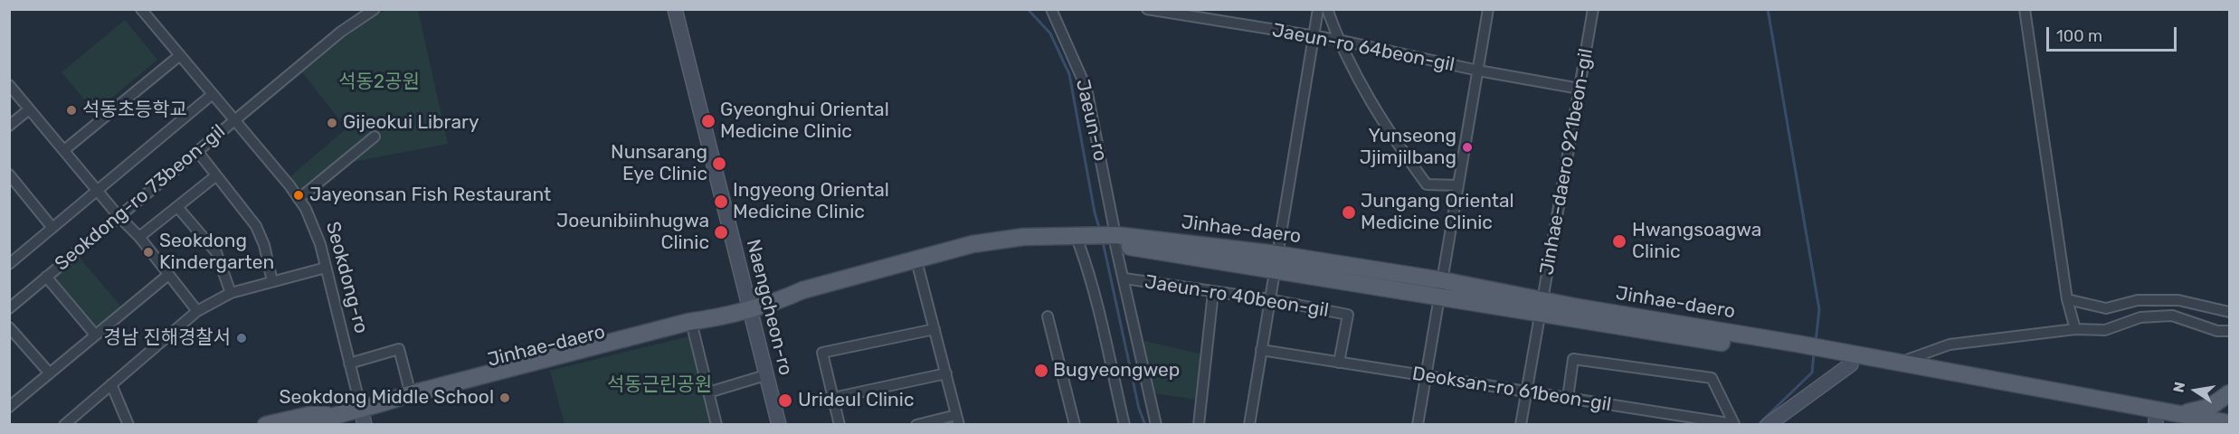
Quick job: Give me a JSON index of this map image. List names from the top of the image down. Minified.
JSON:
{"streets":{"main road":["Jinhae-daero","Naengcheon-ro"],"street":["Jaeun-ro 64beon-gil","Jaeun-ro","Jinhae-daero 921beon-gil","Seokdong-ro 73beon-gil","Seokdong-ro","Jaeun-ro 40beon-gil","Deoksan-ro 61beon-gil"]},"crossings":[["Jaeun-ro 64beon-gil","Jinhae-daero 921beon-gil"],["Jaeun-ro","Jinhae-daero"],["Jaeun-ro","Jaeun-ro 40beon-gil"],["Jinhae-daero 921beon-gil","Jinhae-daero"],["Jinhae-daero 921beon-gil","Deoksan-ro 61beon-gil"],["Seokdong-ro 73beon-gil","Seokdong-ro"],["Jaeun-ro 40beon-gil","Deoksan-ro 61beon-gil"]],"parks":["석동2공원","석동근린공원"],"places":["석동초등학교","Gyeonghui Oriental Medicine Clinic","Gijeokui Library","Yunseong Jjimjilbang","Nunsarang Eye Clinic","Jayeonsan Fish Restaurant","Ingyeong Oriental Medicine Clinic","Jungang Oriental Medicine Clinic","Joeunibiinhugwa Clinic","Hwangsoagwa Clinic","Seokdong Kindergarten","경남 진해경찰서","Bugyeongwep","Seokdong Middle School","Urideul Clinic"],"scale_bar":"100 m","north":"left"}
